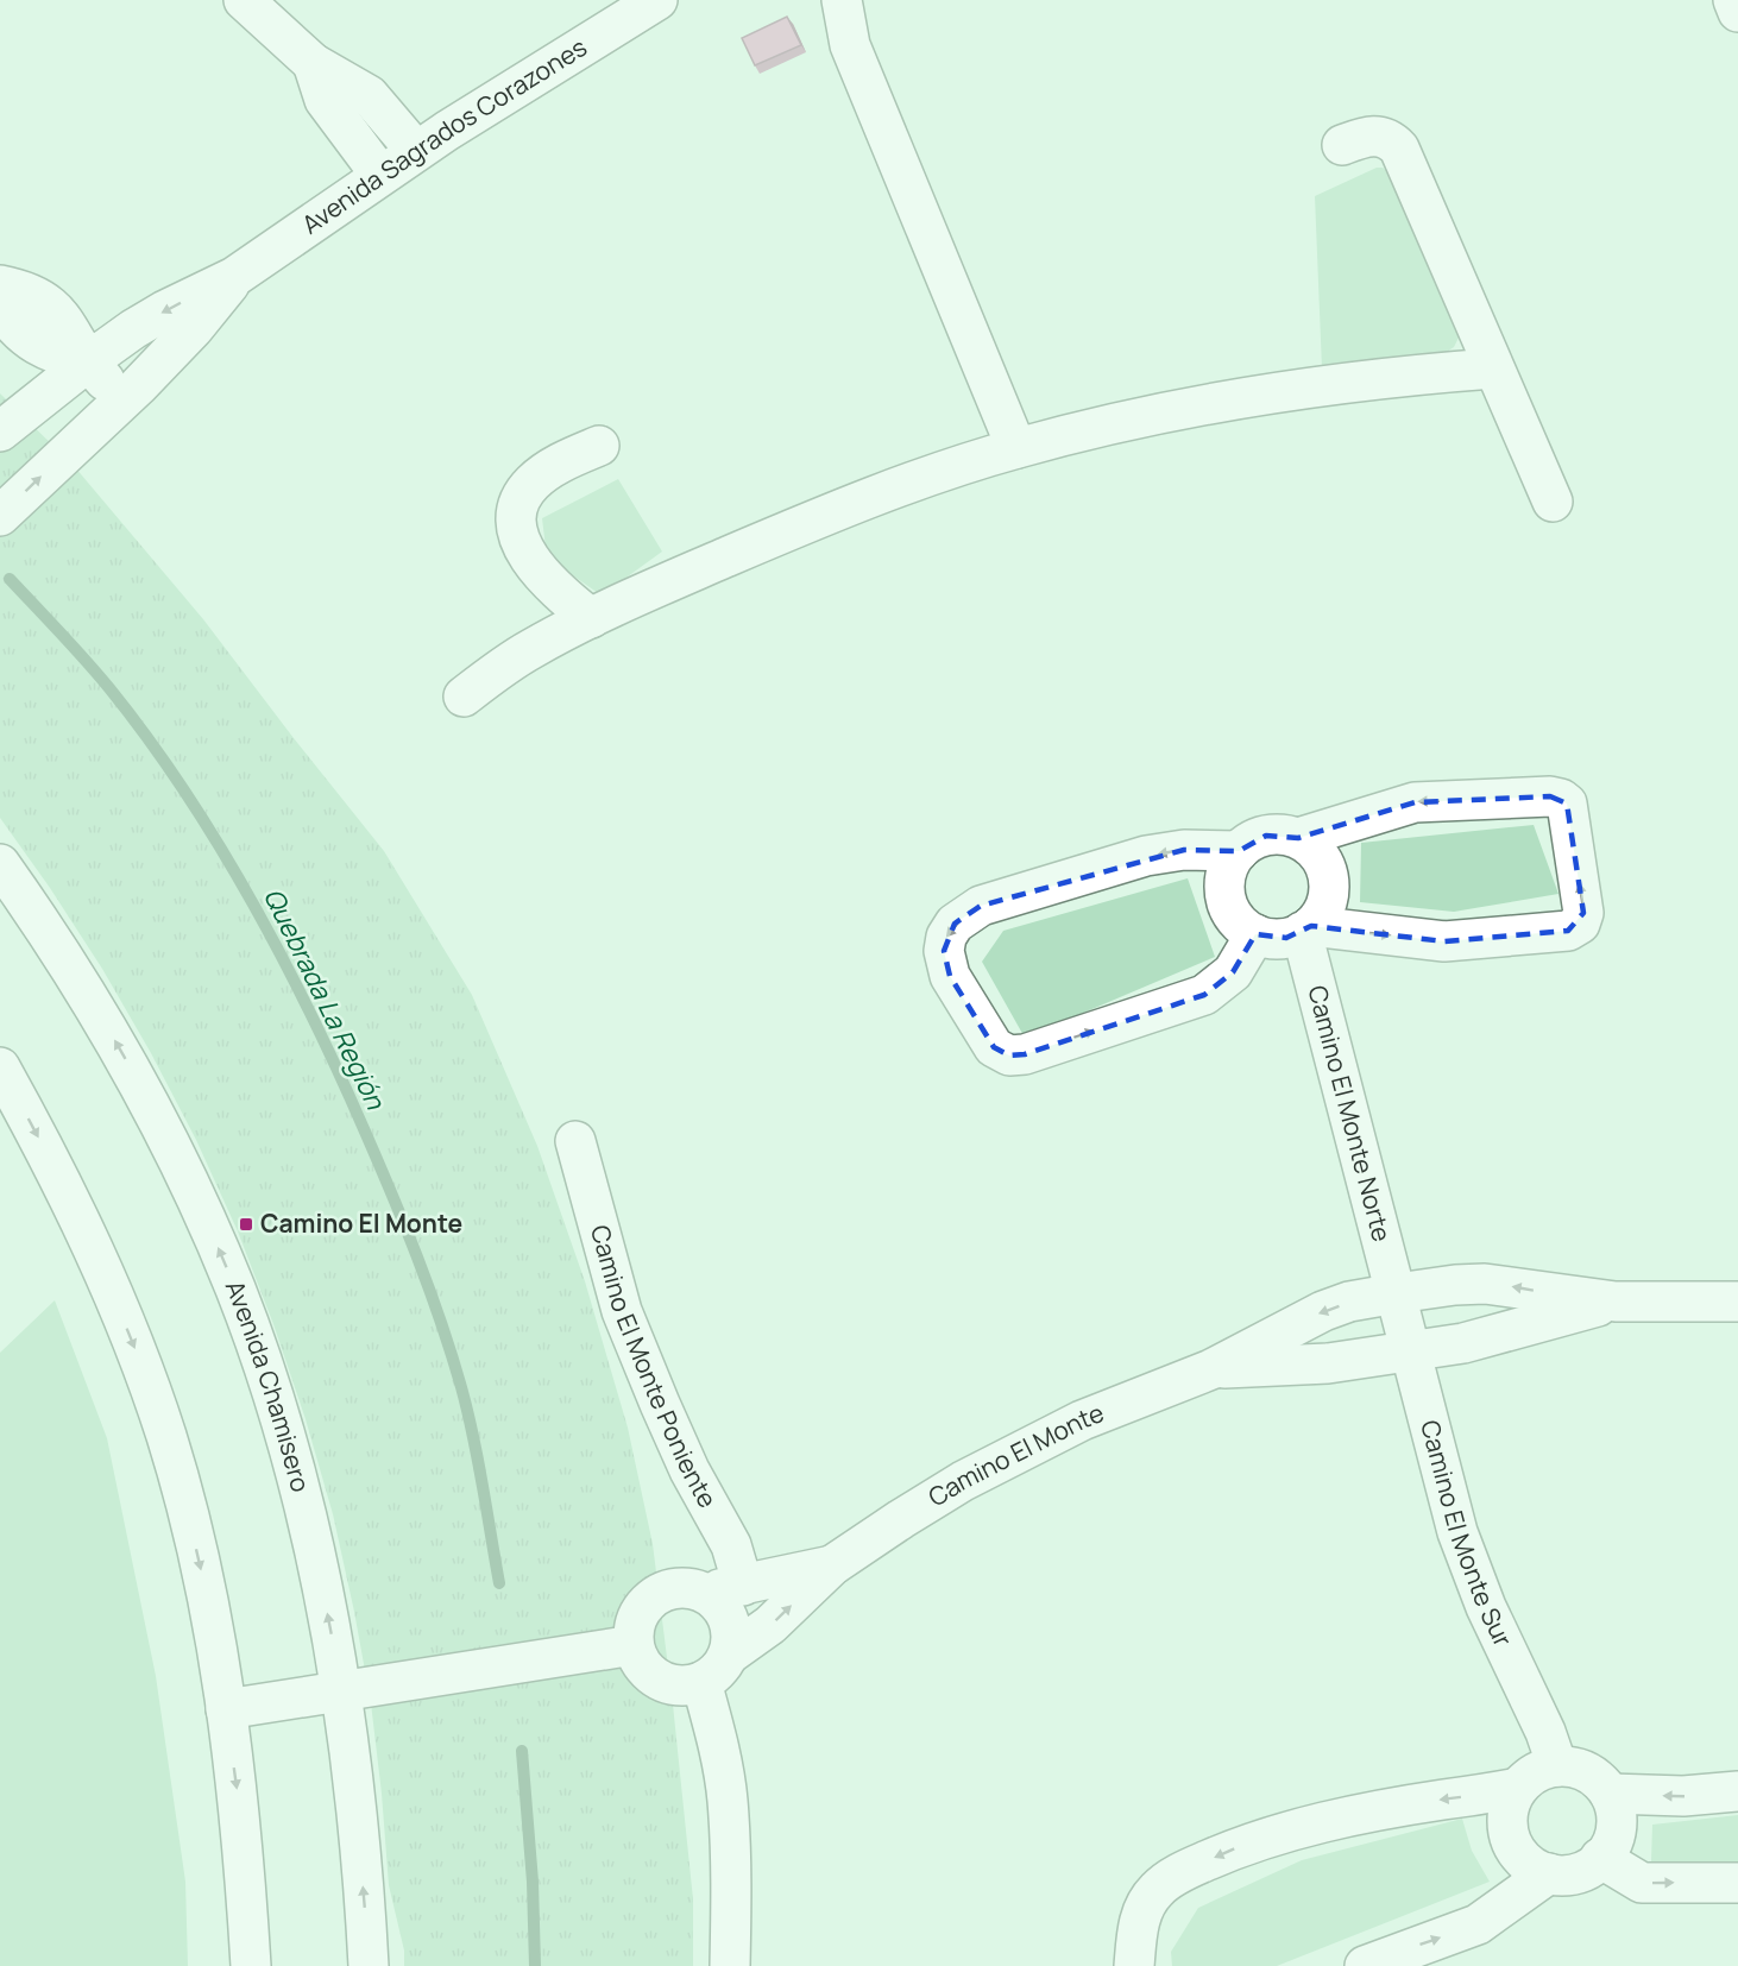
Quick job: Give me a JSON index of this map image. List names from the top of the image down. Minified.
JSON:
{"streets":{"street":["Avenida Sagrados Corazones","Camino El Monte Norte","Camino El Monte Poniente","Avenida Chamisero","Camino El Monte","Camino El Monte Sur"]},"crossings":[["Camino El Monte Norte","Camino El Monte"],["Camino El Monte Norte","Camino El Monte Sur"],["Camino El Monte Poniente","Camino El Monte"],["Camino El Monte","Camino El Monte Sur"]],"water":["Quebrada La Región"],"places":{"transit":["Camino El Monte"]}}
